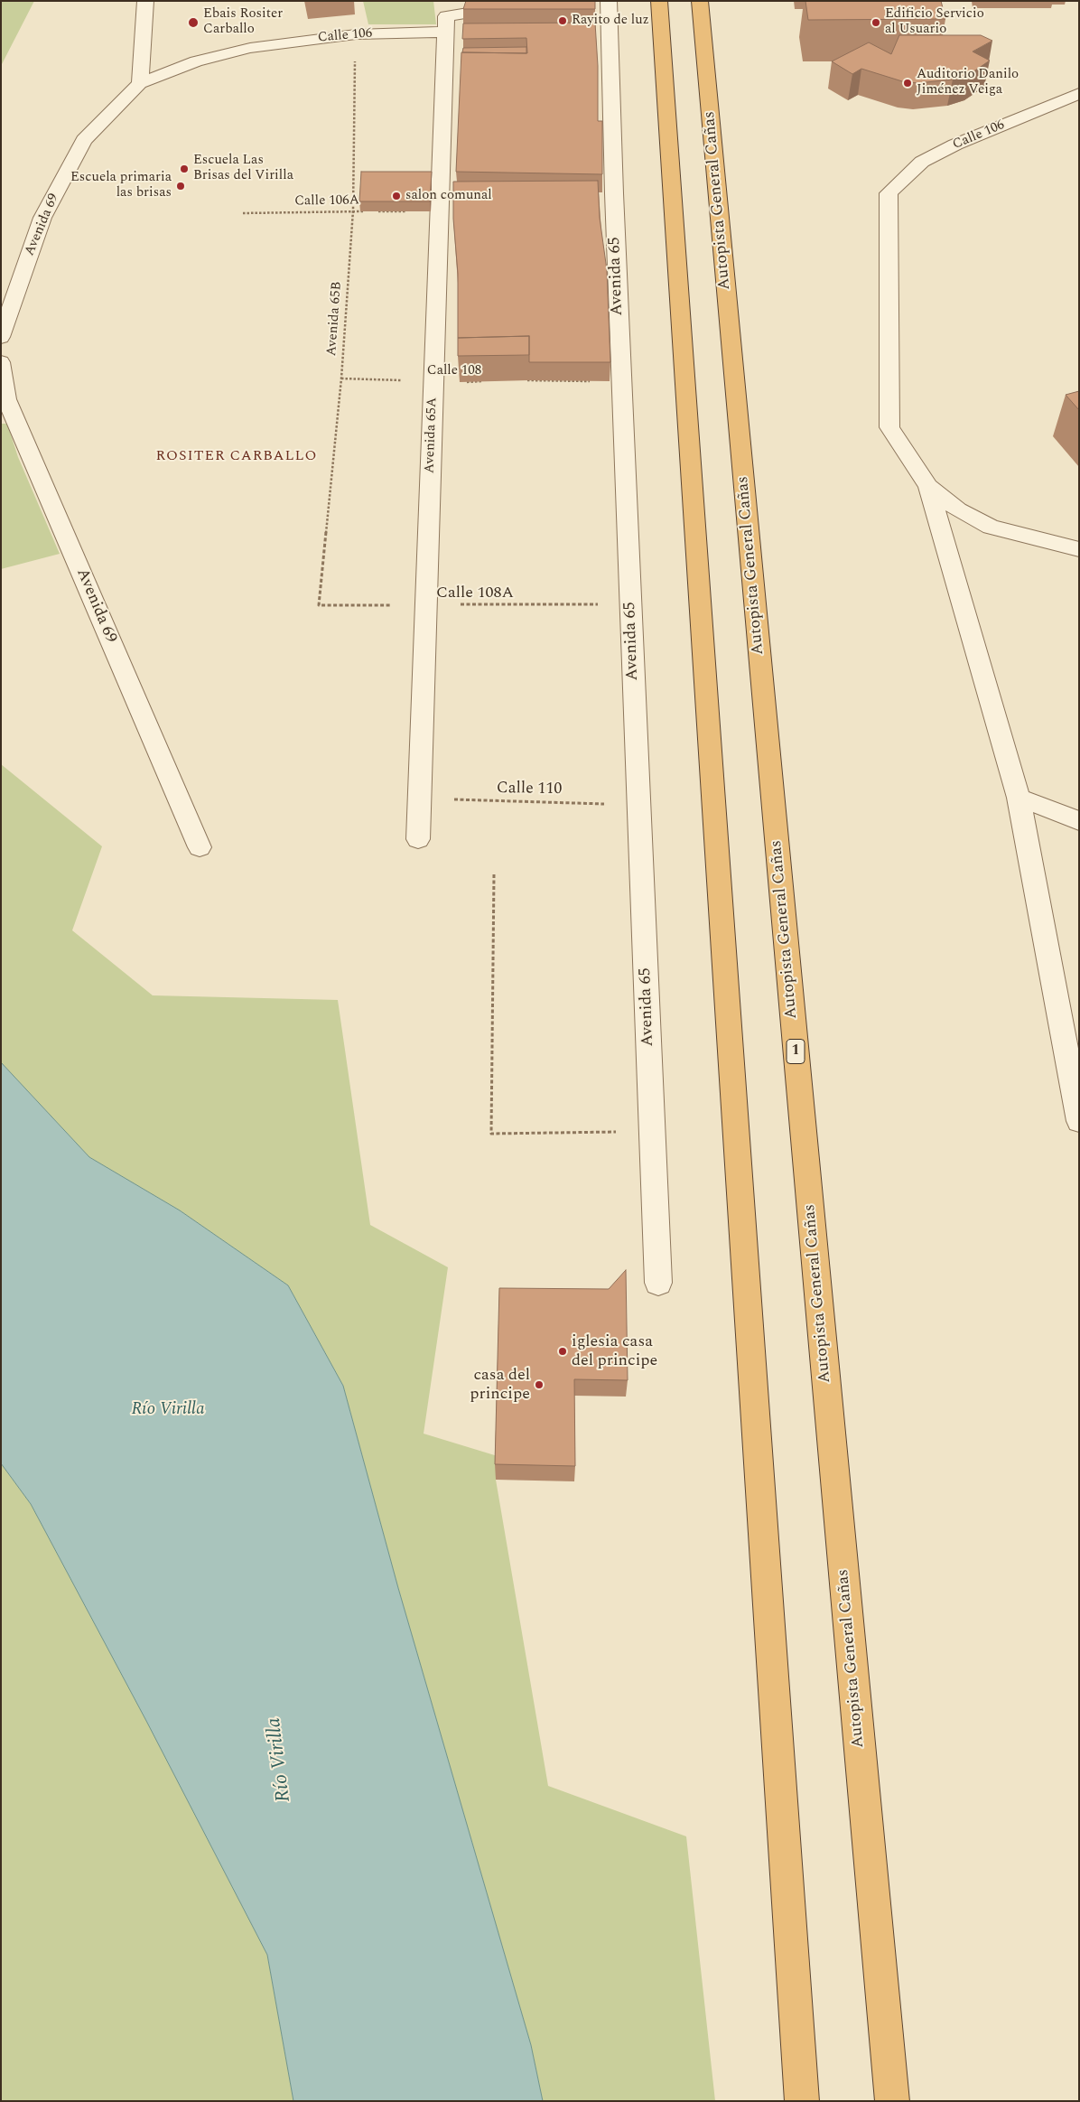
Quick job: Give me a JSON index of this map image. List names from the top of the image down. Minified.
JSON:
{"streets":{"highway":["Autopista General Cañas","1"],"street":["Calle 106","Avenida 69","Avenida 65","Avenida 65A"],"path":["Calle 106A","Avenida 65B","Calle 108","Calle 108A","Calle 110"]},"crossings":[["Calle 106","Avenida 69"],["Calle 106","Avenida 65B"],["Calle 106","Avenida 65A"],["Calle 106A","Avenida 65B"],["Calle 106A","Avenida 65A"],["Avenida 65","Calle 108A"],["Avenida 65","Calle 110"],["Avenida 65B","Calle 108"],["Avenida 65B","Calle 108A"],["Calle 108","Avenida 65A"],["Avenida 65A","Calle 108A"],["Avenida 65A","Calle 110"]],"districts":["ROSITER CARBALLO"],"water":["Río Virilla"],"places":["Rayito de luz","Ebais Rositer Carballo","Edificio Servicio al Usuario","Auditorio Danilo Jiménez Veiga","Escuela Las Brisas del Virilla","Escuela primaria las brisas","salon comunal","iglesia casa del principe","casa del principe"]}
